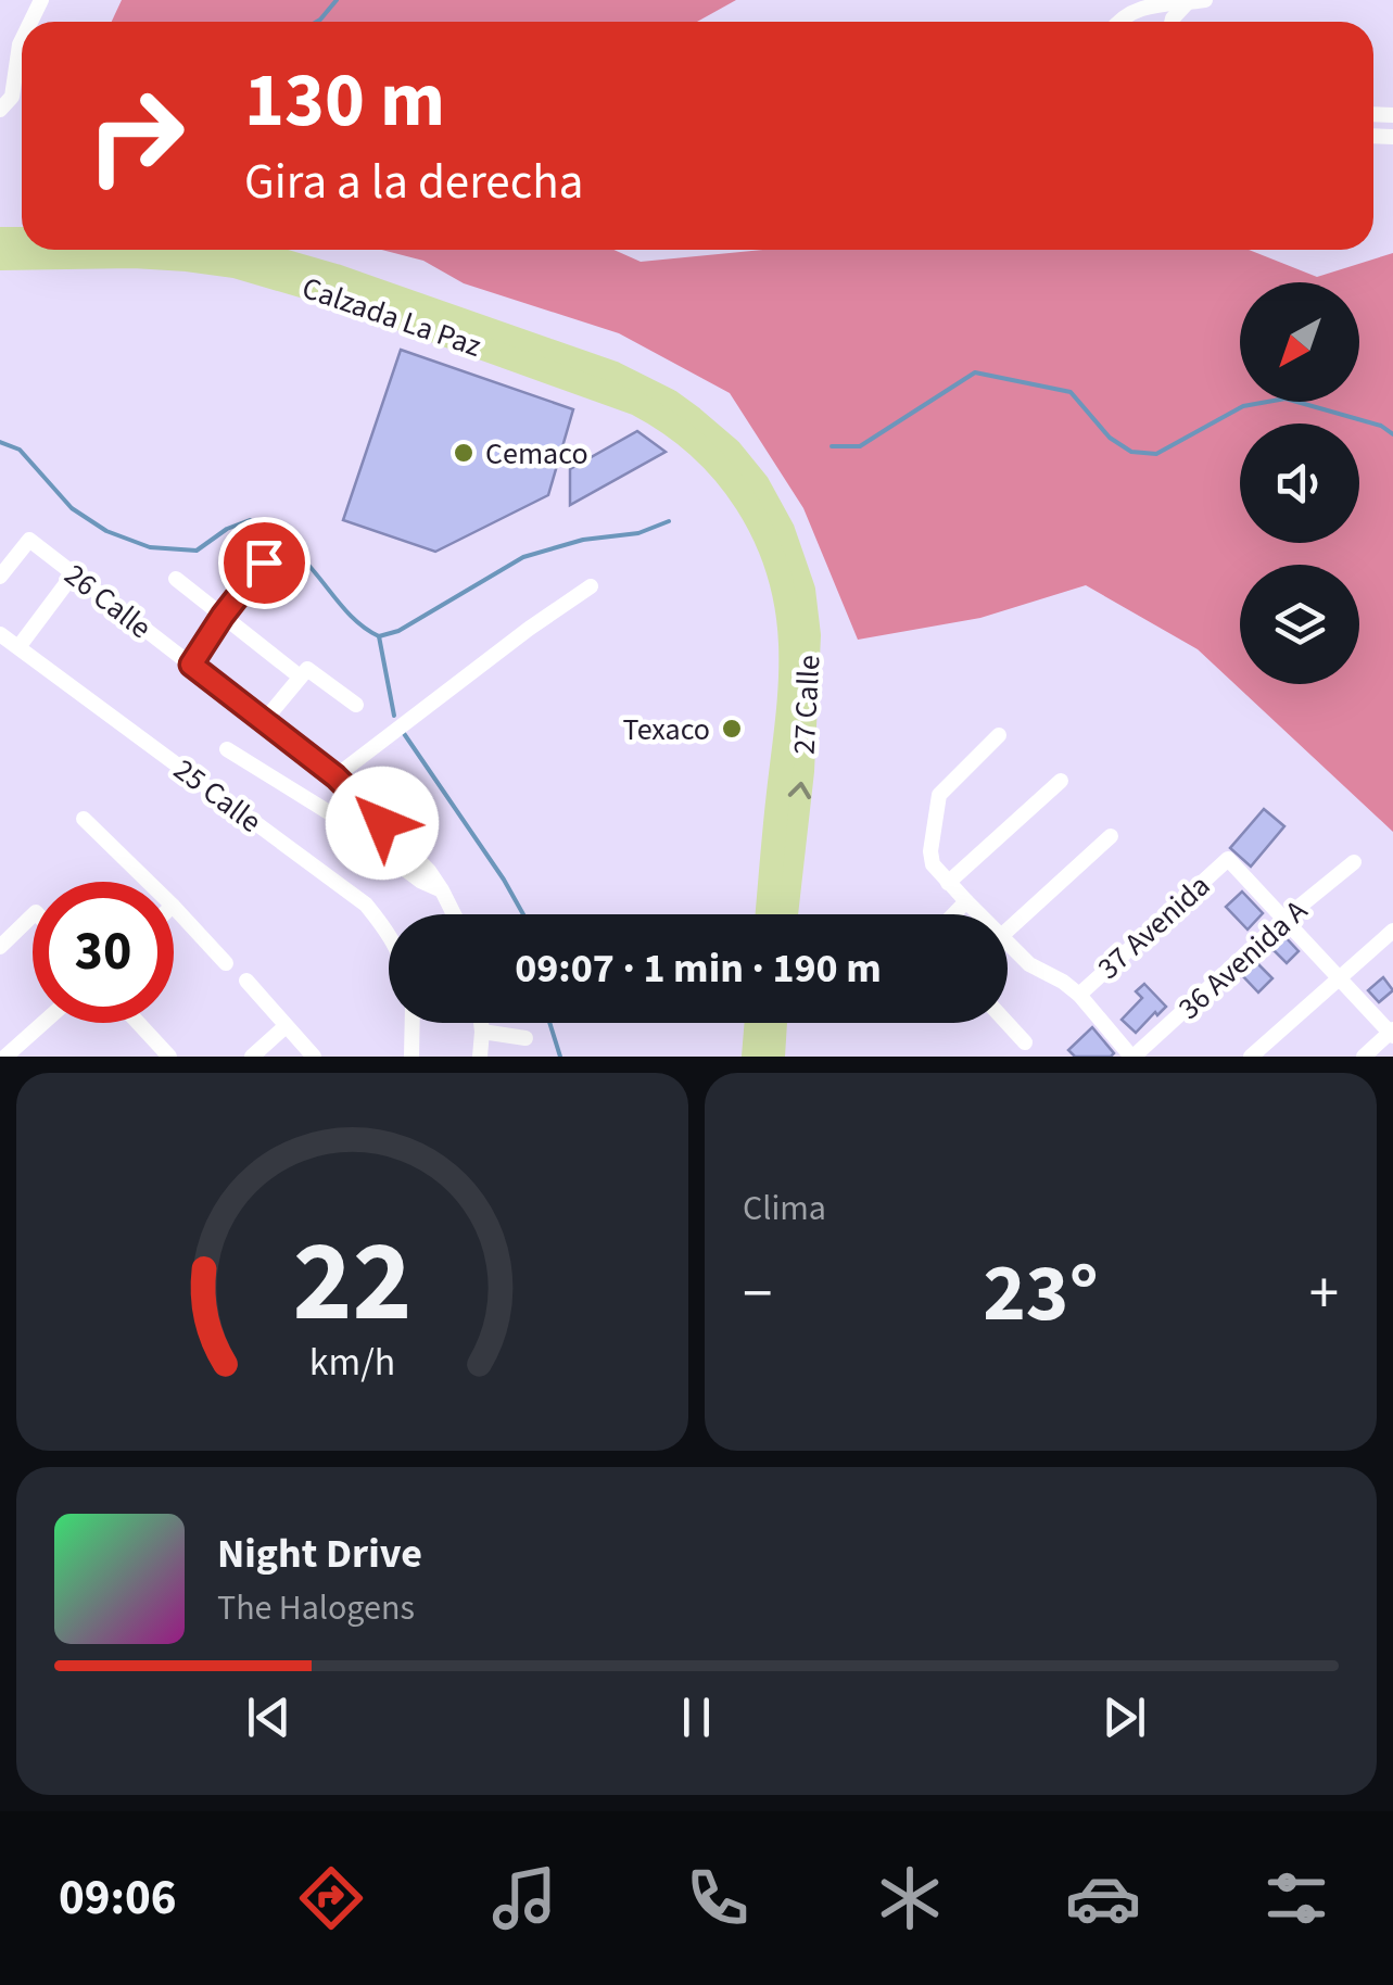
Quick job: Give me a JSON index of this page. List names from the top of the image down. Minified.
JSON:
{"streets":{"main road":["Calzada La Paz","27 Calle"],"street":["26 Calle","25 Calle","37 Avenida","36 Avenida A"]},"crossings":[["Calzada La Paz","27 Calle"],["37 Avenida","36 Avenida A"]],"places":["Cemaco","Texaco"],"north":"bottom left","page":{"turn":["130 m","Gira a la derecha"],"limit":"30","trip":"09:07 · 1 min · 190 m","tile":"Clima","heat":["−","23°","+"],"song":["Night Drive","The Halogens"],"tabs":"09:06","gauge":["22","km/h"]}}
